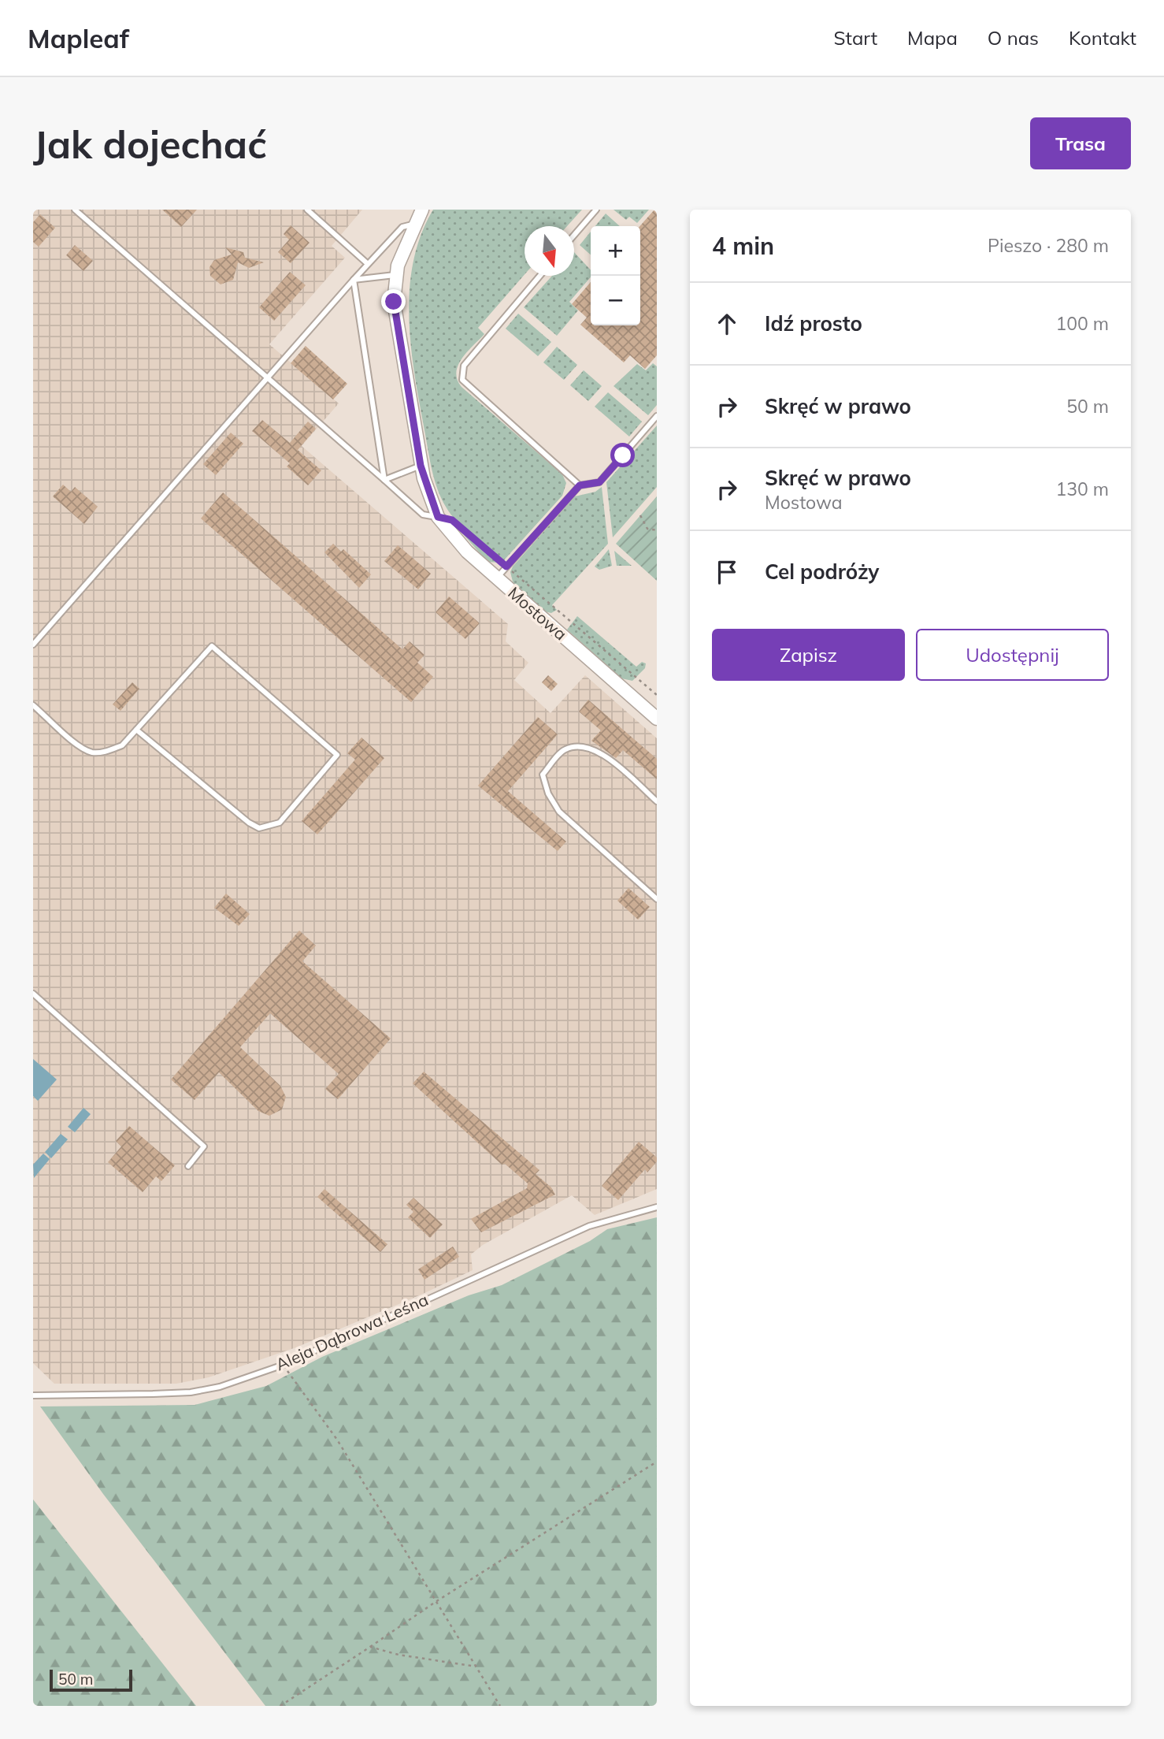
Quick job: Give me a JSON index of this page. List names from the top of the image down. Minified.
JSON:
{"streets":{"street":["Mostowa"],"lane":["Aleja Dąbrowa Leśna"]},"scale_bar":"50 m","north":"bottom","page":{"header":"Mapleaf","nav":["Start","Mapa","O nas","Kontakt"],"buttons":["Trasa",["Zapisz","Udostępnij"]],"title":"Jak dojechać","heading":["4 min","Pieszo · 280 m"],"map_buttons":["+","−"],"list":[["Idź prosto","100 m"],["Skręć w prawo","50 m"],["Skręć w prawo","Mostowa","130 m"],"Cel podróży"],"scale":"50 m"}}
